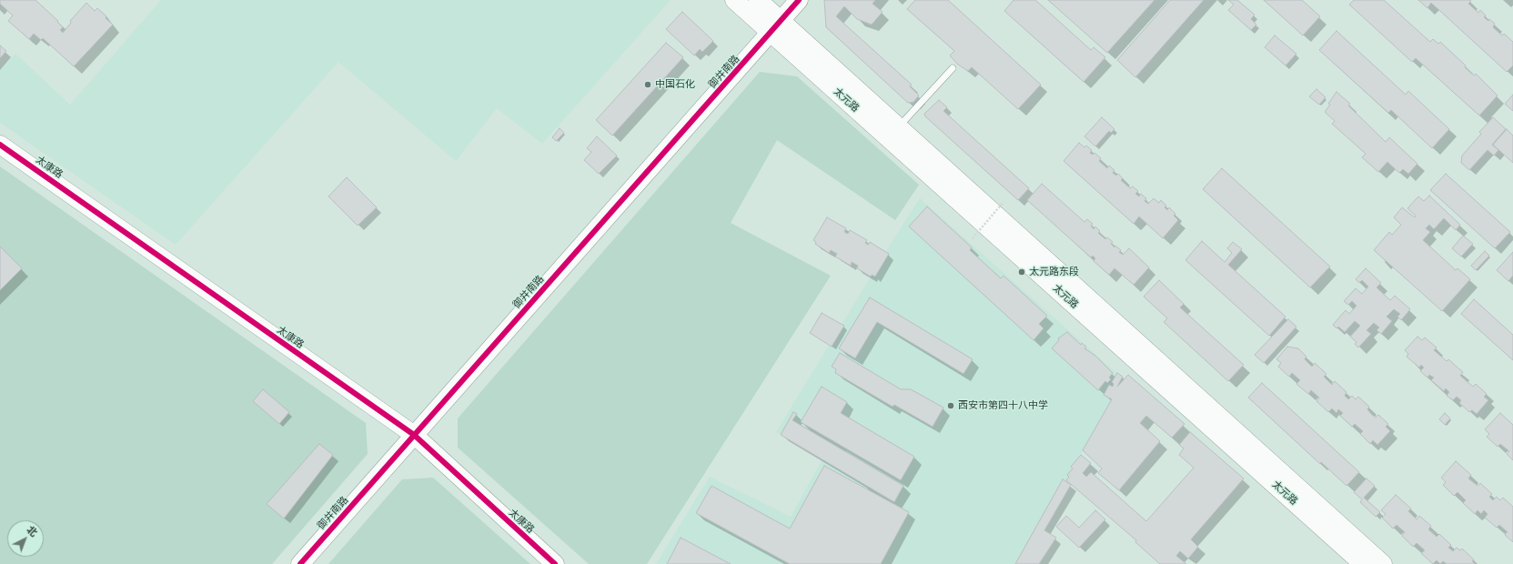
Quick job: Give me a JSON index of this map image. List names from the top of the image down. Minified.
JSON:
{"streets":{"main road":["御井南路","太元路","太康路"]},"crossings":[["御井南路","太元路"],["御井南路","太康路"]],"places":["中国石化","太元路东段","西安市第四十八中学"],"north":"top right"}
